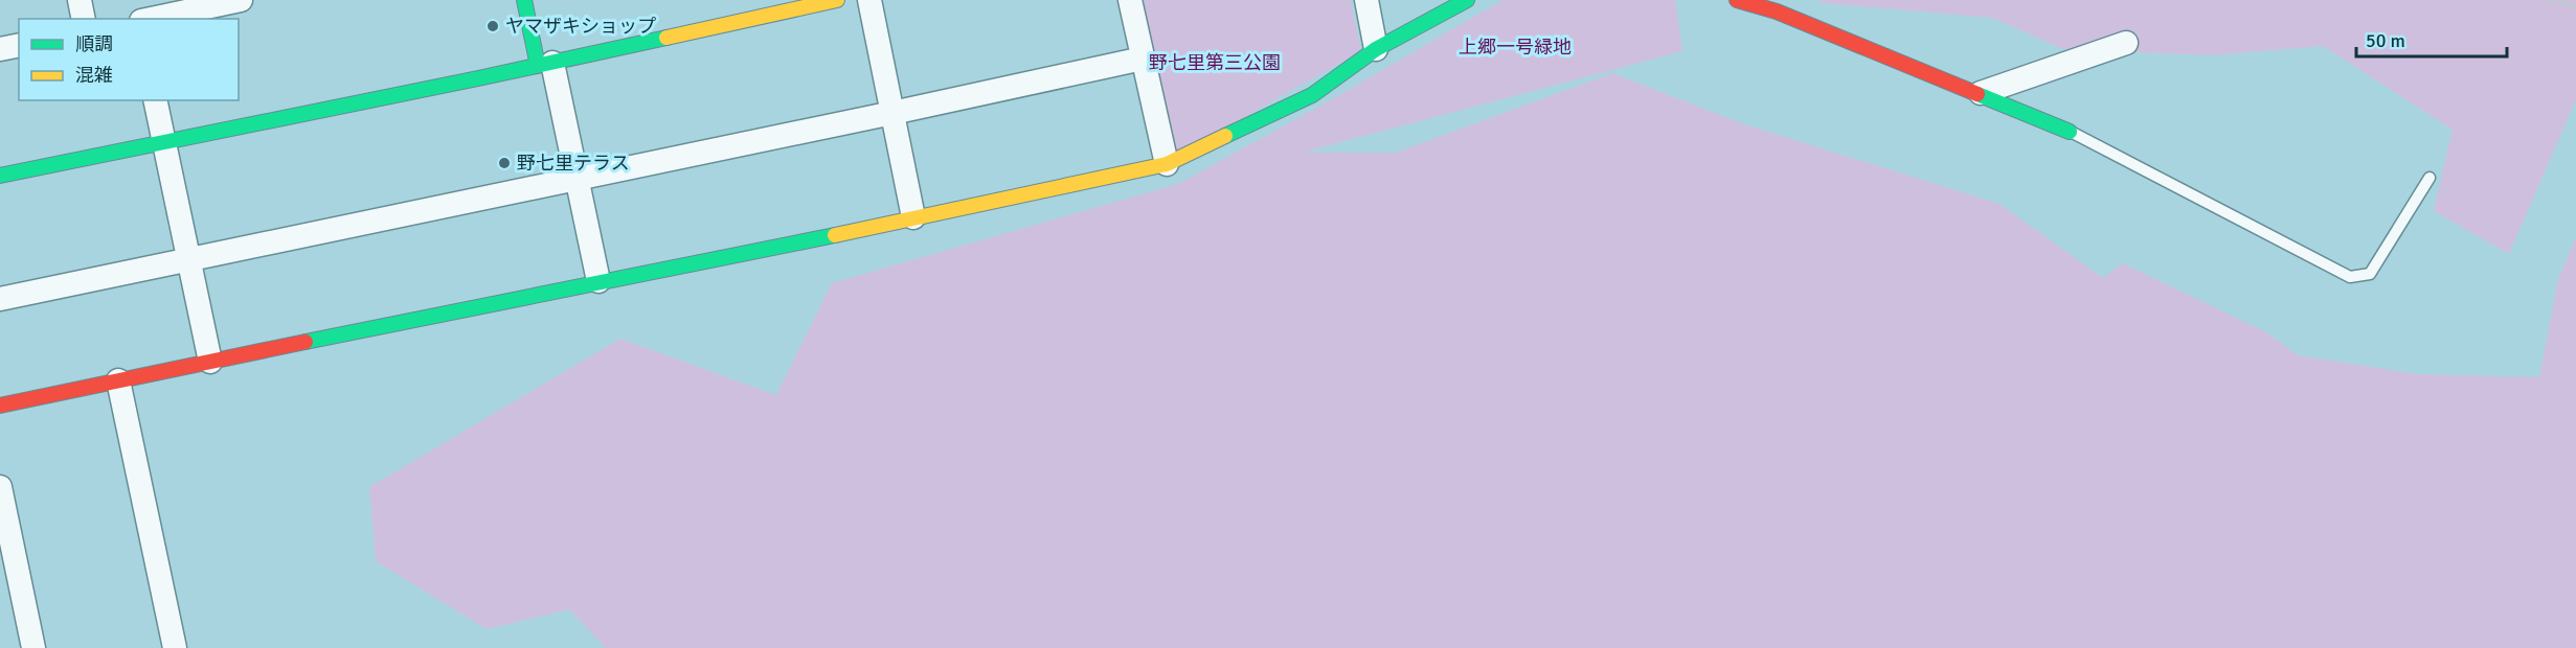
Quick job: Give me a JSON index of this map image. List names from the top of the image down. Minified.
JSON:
{"parks":["上郷一号緑地","野七里第三公園"],"places":["ヤマザキショップ","野七里テラス"],"legend":["順調","混雑"],"scale_bar":"50 m"}
